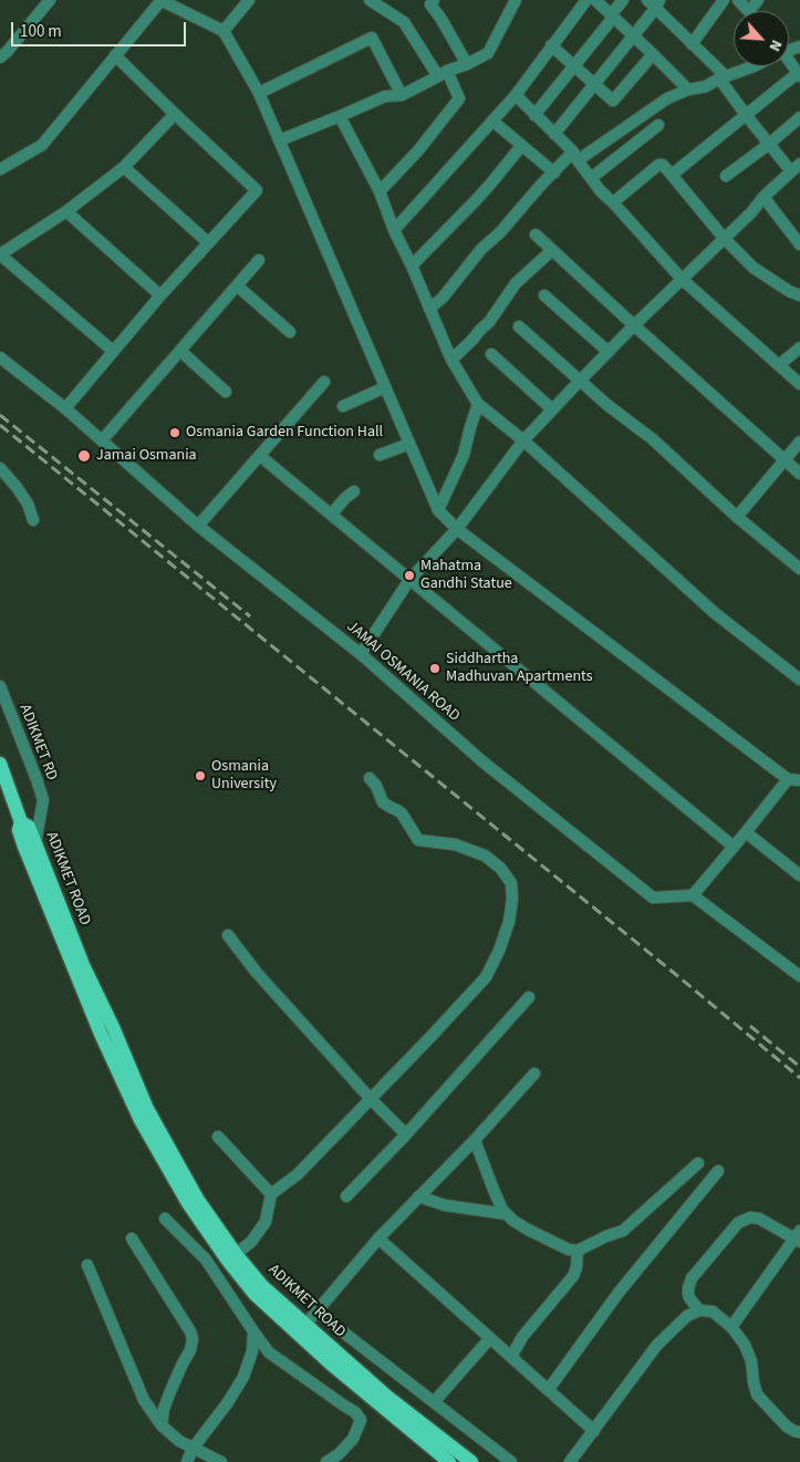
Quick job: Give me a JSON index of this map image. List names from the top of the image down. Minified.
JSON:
{"streets":{"main road":["ADIKMET ROAD"],"street":["JAMAI OSMANIA ROAD","ADIKMET RD"]},"crossings":[["ADIKMET RD","ADIKMET ROAD"]],"places":["Osmania Garden Function Hall","Jamai Osmania","Mahatma Gandhi Statue","Siddhartha Madhuvan Apartments","Osmania University"],"scale_bar":"100 m","north":"bottom right"}
